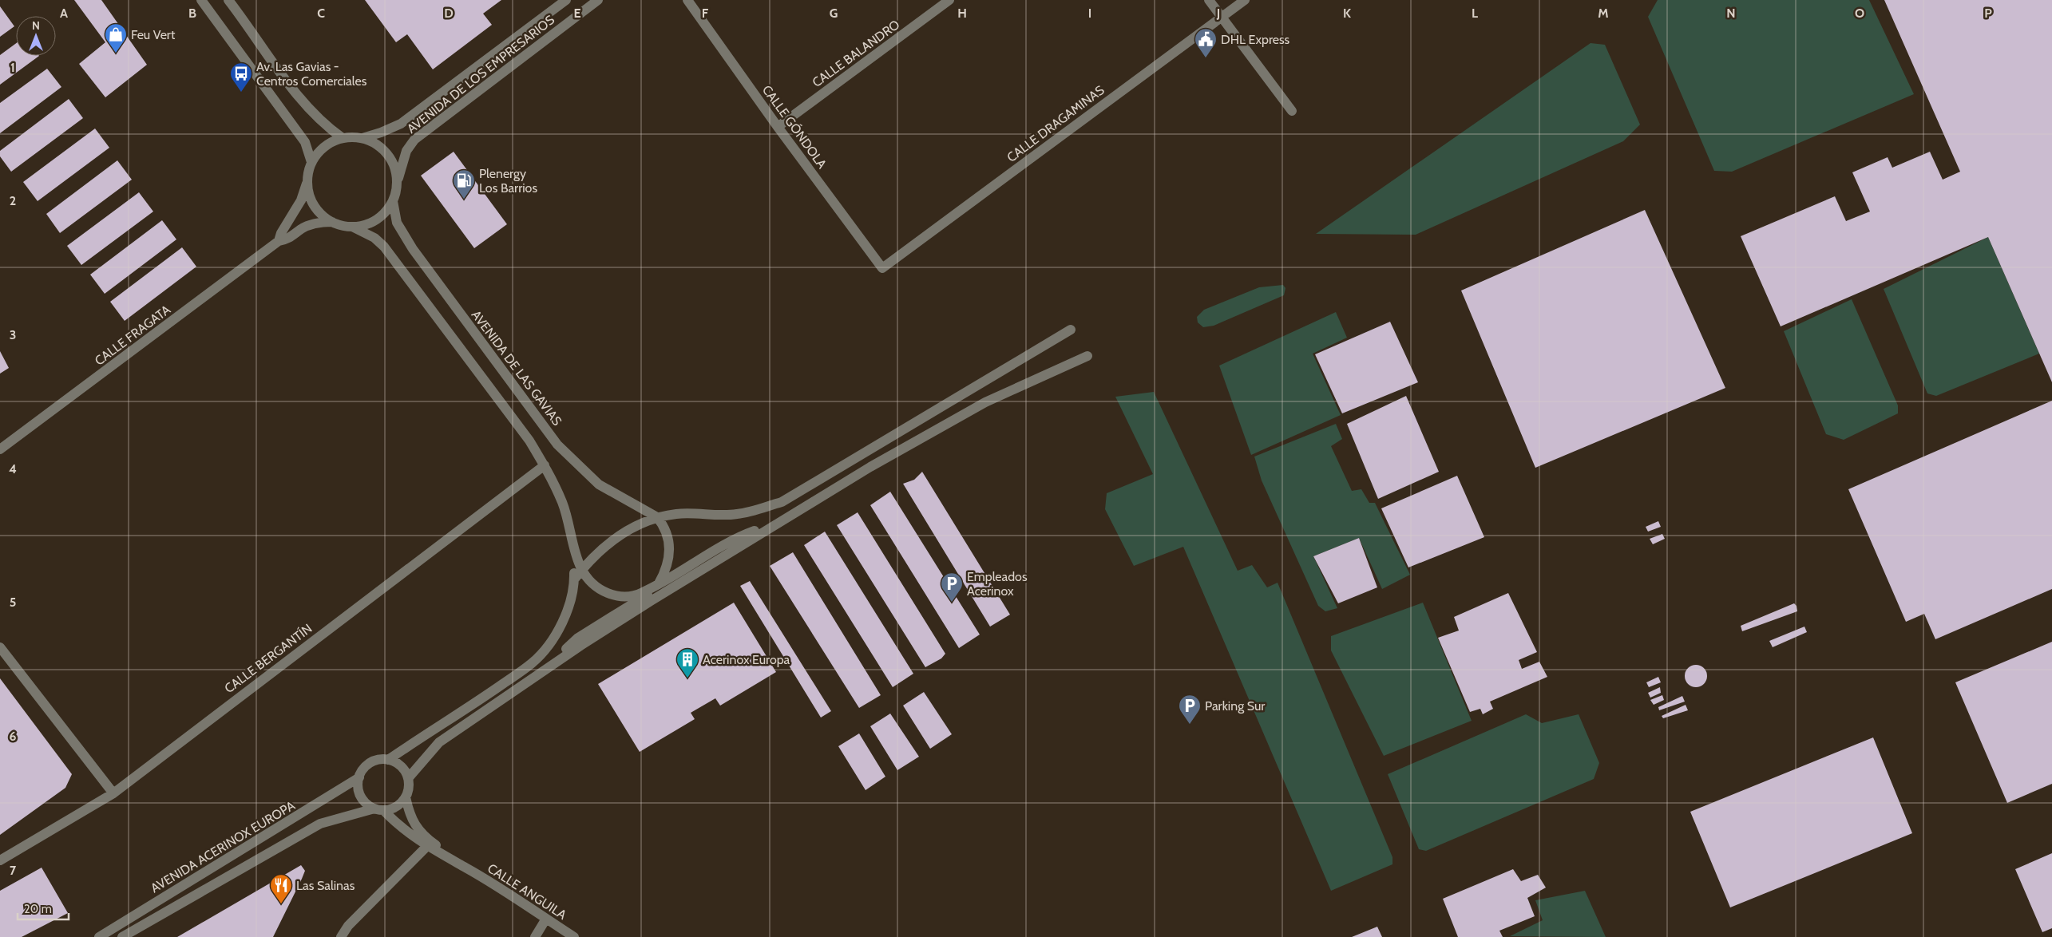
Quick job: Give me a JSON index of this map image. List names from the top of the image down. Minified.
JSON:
{"streets":{"street":["CALLE BALANDRO","AVENIDA DE LOS EMPRESARIOS","CALLE DRAGAMINAS","CALLE GÓNDOLA","CALLE FRAGATA","AVENIDA DE LAS GAVIAS","CALLE BERGANTÍN","AVENIDA ACERINOX EUROPA","CALLE ANGUILA"]},"crossings":[["CALLE BALANDRO","CALLE GÓNDOLA"],["AVENIDA DE LOS EMPRESARIOS","CALLE FRAGATA"],["AVENIDA DE LOS EMPRESARIOS","AVENIDA DE LAS GAVIAS"],["CALLE DRAGAMINAS","CALLE GÓNDOLA"],["CALLE FRAGATA","AVENIDA DE LAS GAVIAS"],["AVENIDA ACERINOX EUROPA","CALLE ANGUILA"]],"places":{"shop":["Feu Vert"],"public building":["DHL Express"],"bus stop":["Av. Las Gavias - Centros Comerciales"],"fuel station":["Plenergy Los Barrios"],"parking":["Empleados Acerinox","Parking Sur"],"building":["Acerinox Europa"],"restaurant":["Las Salinas"]},"scale_bar":"20 m","north":"top","grid":{"columns":["A","B","C","D","E","F","G","H","I","J","K","L","M","N","O","P"],"rows":["1","2","3","4","5","6","7"]}}
